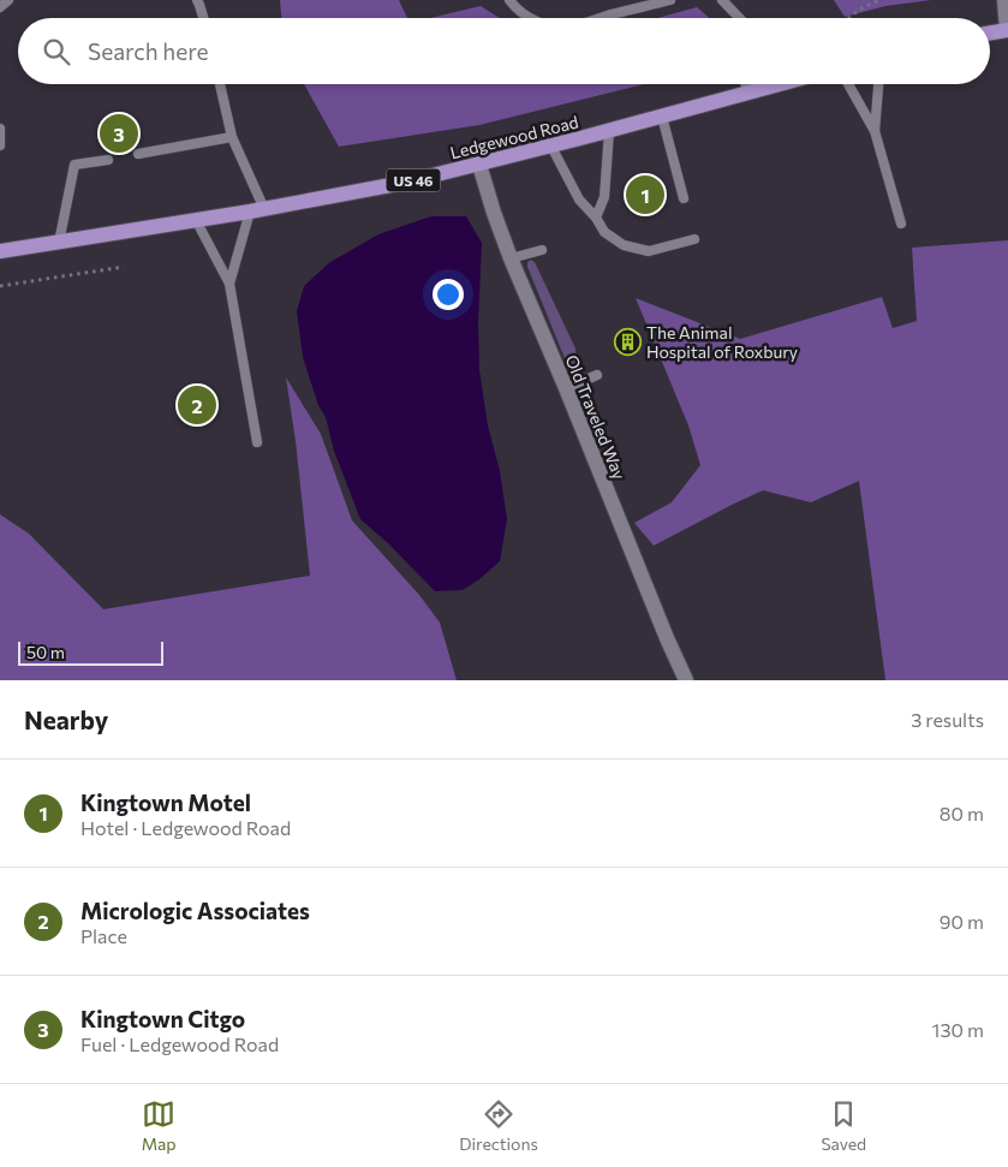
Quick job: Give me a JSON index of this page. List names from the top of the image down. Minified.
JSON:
{"streets":{"main road":["Ledgewood Road","US 46"],"street":["Old Traveled Way"]},"crossings":[["Ledgewood Road","Old Traveled Way"]],"places":{"building":["The Animal Hospital of Roxbury"]},"scale_bar":"50 m","page":{"search":"Search here","pins":["3","1","2"],"scale":"50 m","heading":["Nearby","3 results"],"list":[{"mark":"1","name":"Kingtown Motel","note":"Hotel · Ledgewood Road","value":"80 m"},{"mark":"2","name":"Micrologic Associates","note":"Place","value":"90 m"},{"mark":"3","name":"Kingtown Citgo","note":"Fuel · Ledgewood Road","value":"130 m"}],"nav":["Map","Directions","Saved"]}}
